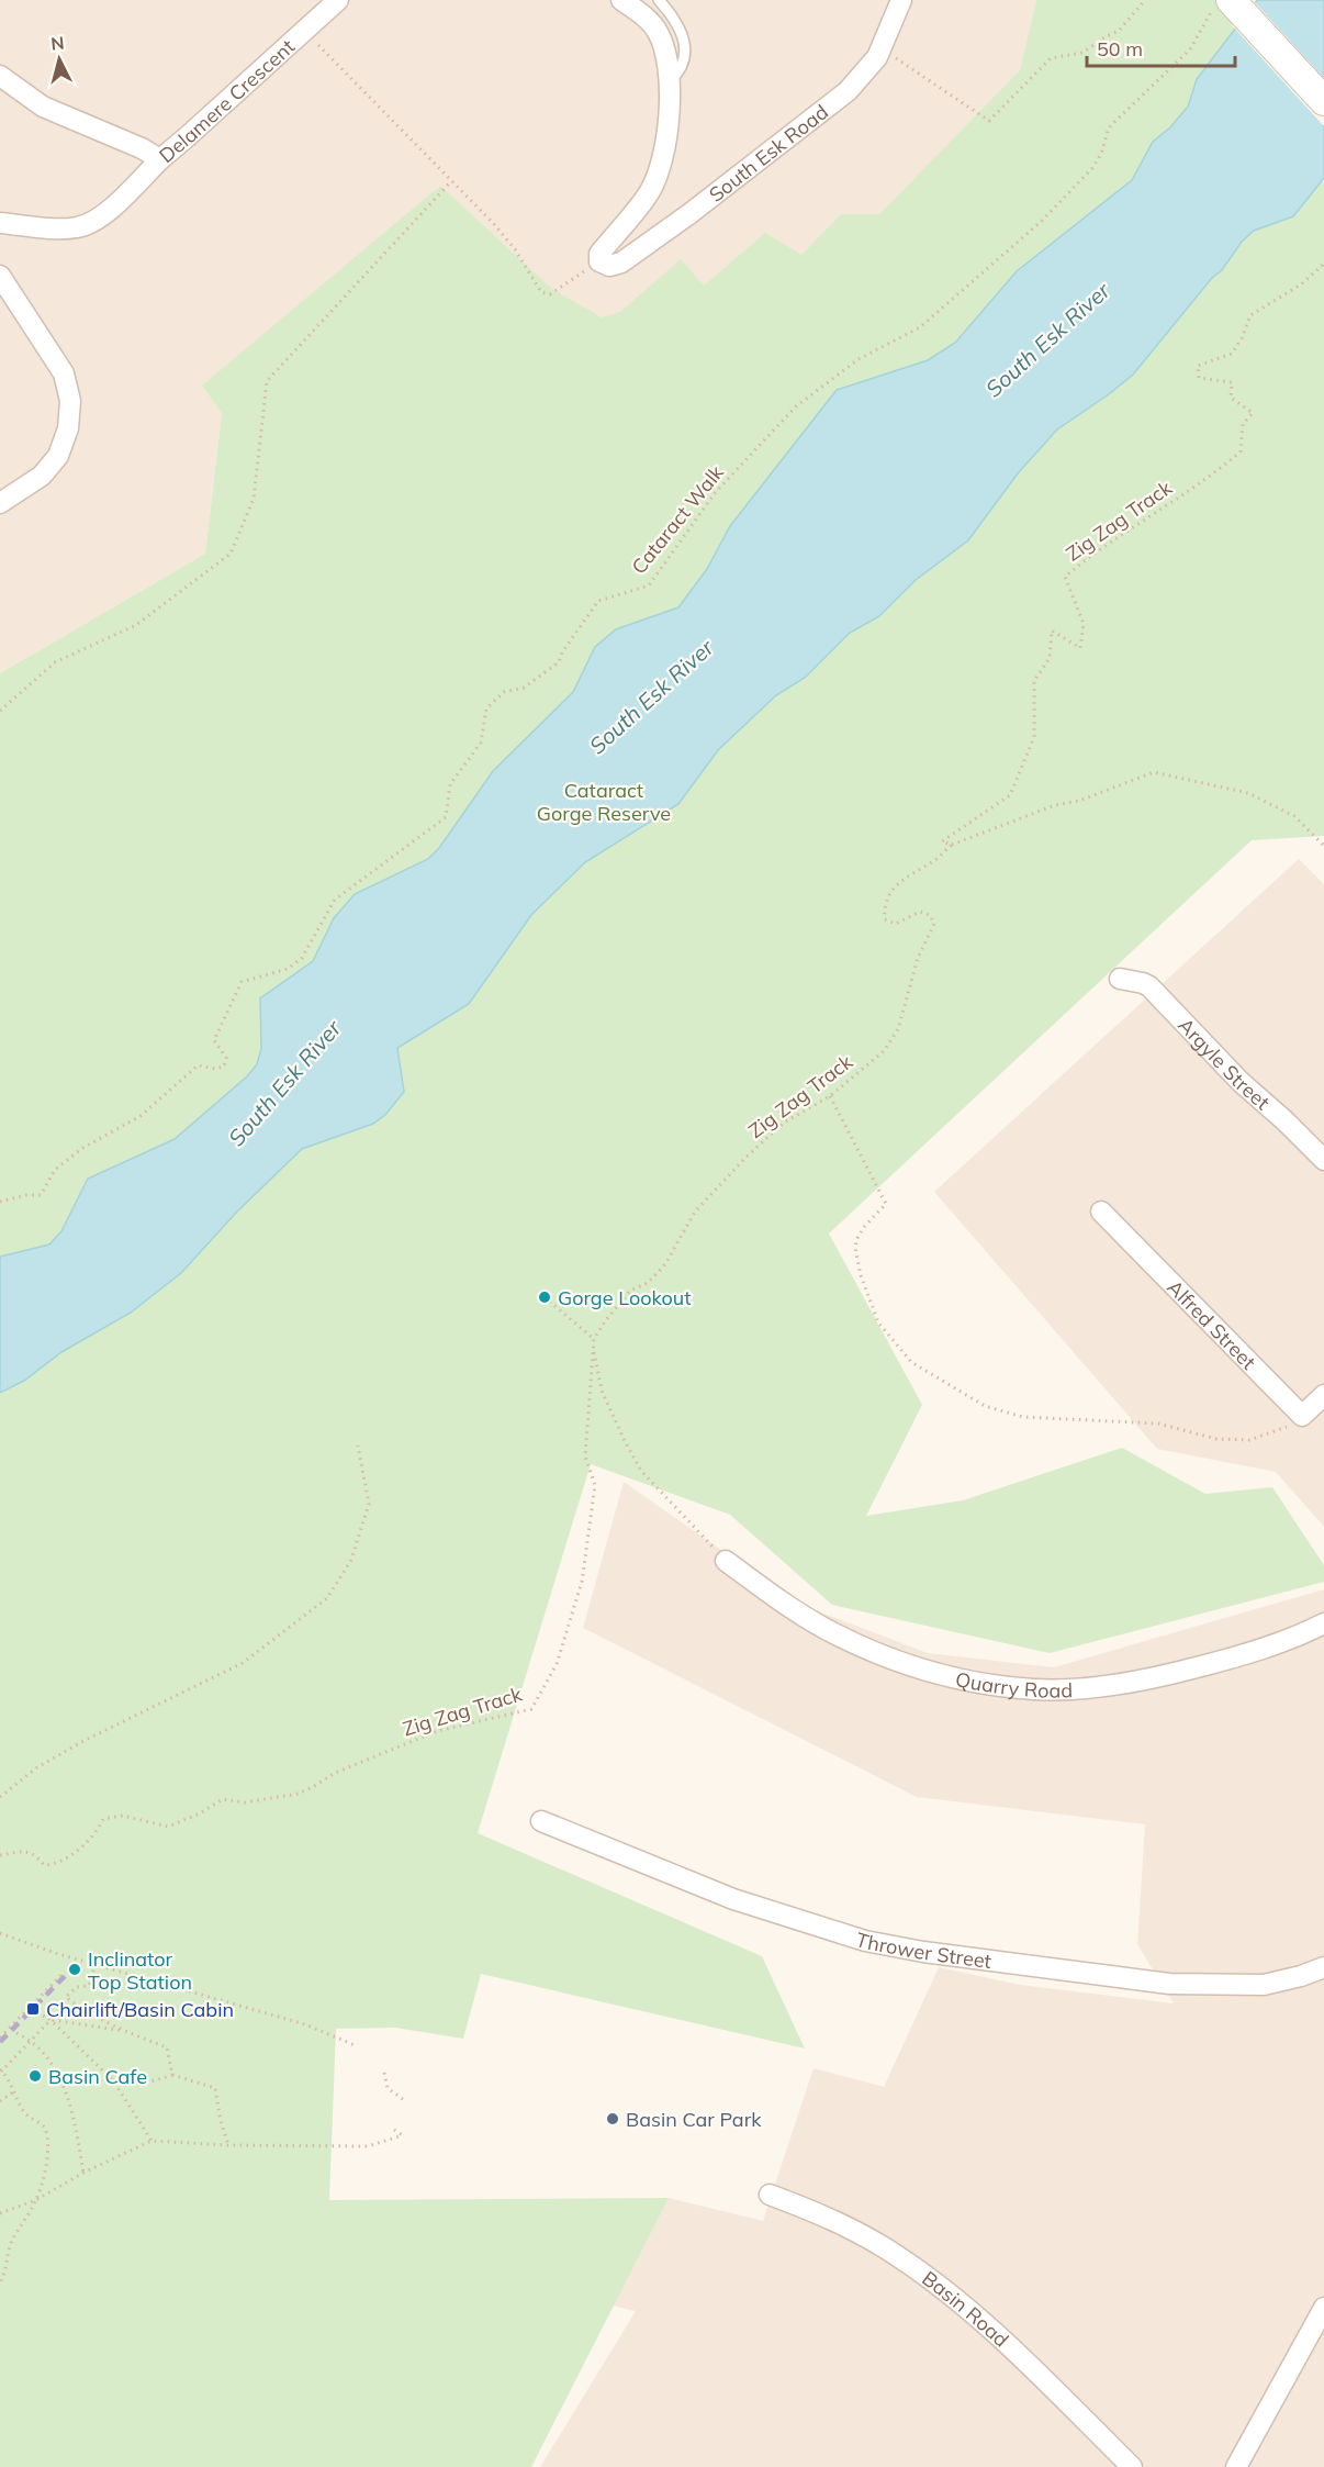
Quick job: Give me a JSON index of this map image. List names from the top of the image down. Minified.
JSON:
{"streets":{"street":["Delamere Crescent","South Esk Road","Argyle Street","Alfred Street","Quarry Road","Thrower Street","Basin Road"],"path":["Cataract Walk","Zig Zag Track"]},"water":["South Esk River"],"parks":["Cataract Gorge Reserve"],"places":{"other":["Gorge Lookout","Inclinator Top Station","Basin Cafe","Basin Car Park"],"transit":["Chairlift/Basin Cabin"]},"scale_bar":"50 m","north":"top"}
